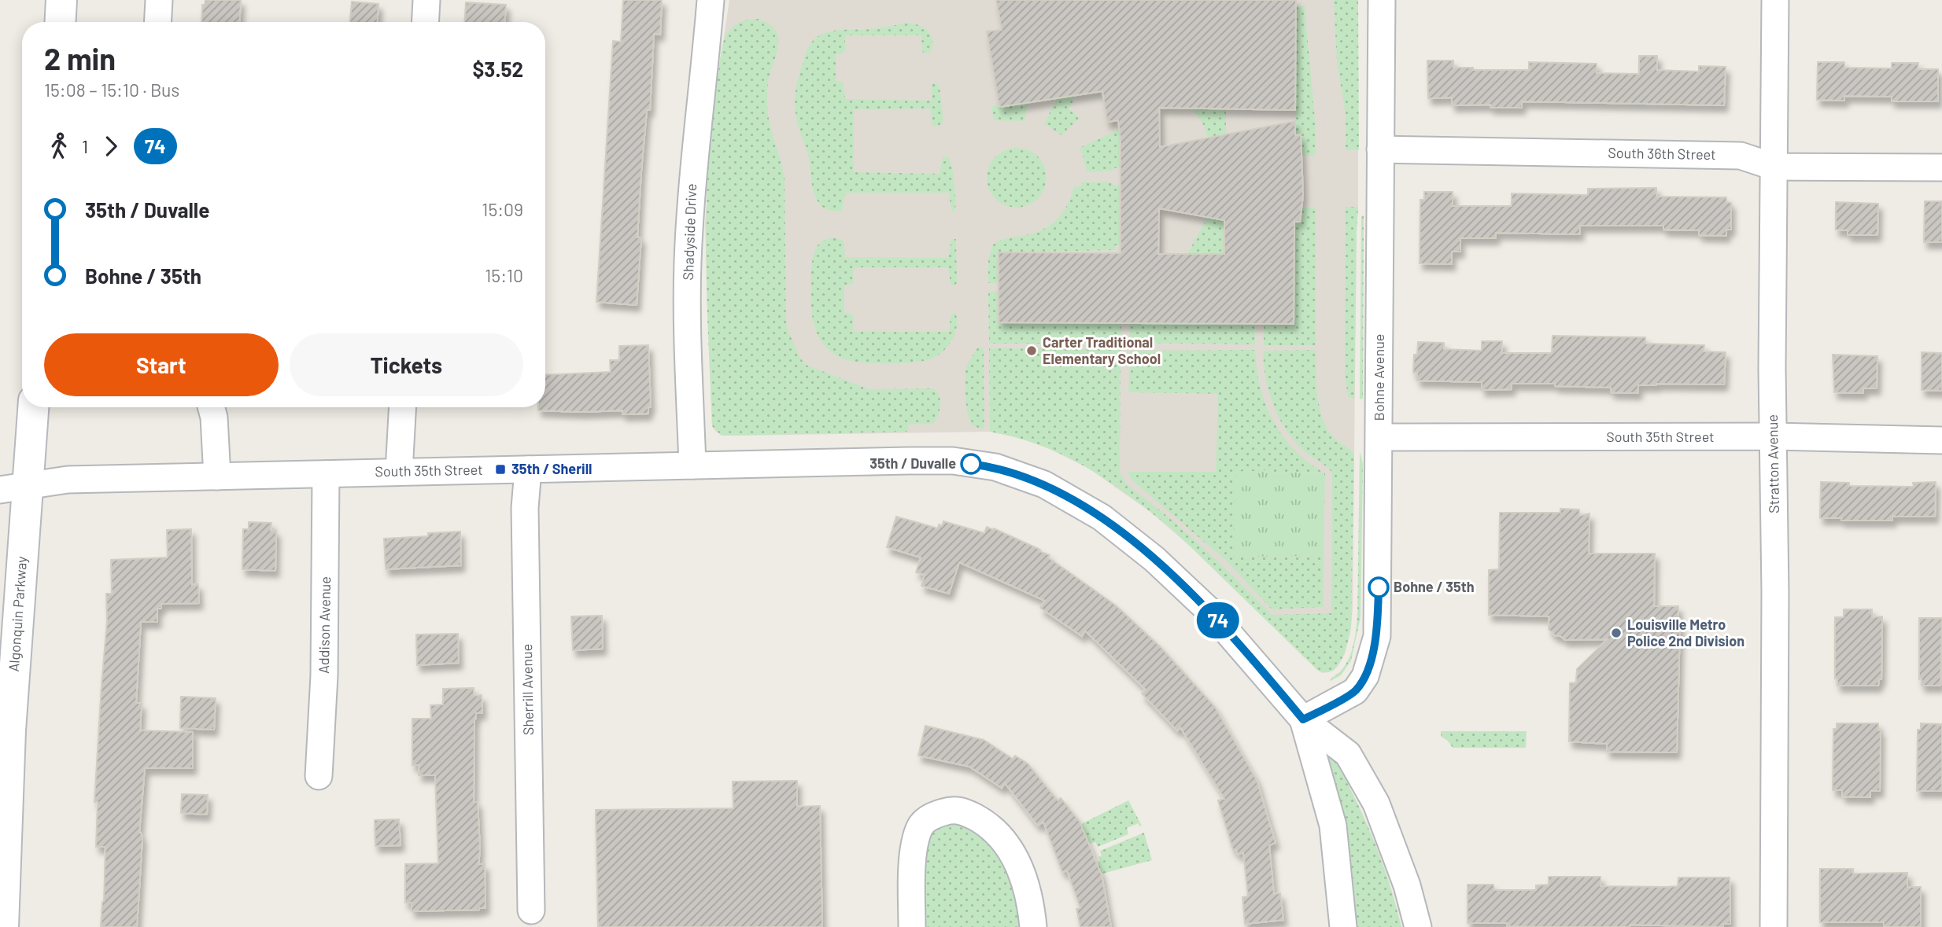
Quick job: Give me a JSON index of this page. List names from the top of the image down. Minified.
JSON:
{"streets":{"main road":["Algonquin Parkway"],"street":["South 36th Street","Shadyside Drive","Bohne Avenue","South 35th Street","Stratton Avenue","Addison Avenue","Sherrill Avenue"]},"crossings":[["South 36th Street","Bohne Avenue"],["South 36th Street","Stratton Avenue"],["Shadyside Drive","South 35th Street"],["Bohne Avenue","South 35th Street"],["South 35th Street","Stratton Avenue"],["South 35th Street","Algonquin Parkway"],["South 35th Street","Addison Avenue"],["South 35th Street","Sherrill Avenue"]],"places":{"other":["Carter Traditional Elementary School","35th / Duvalle","Bohne / 35th","Louisville Metro Police 2nd Division"],"transit":["35th / Sherill"]},"lines":["bus line 74"],"page":{"on_map":"74","heading":["2 min","15:08 – 15:10 · Bus","$3.52"],"legs":["1","74"],"list":[{"name":"35th / Duvalle","value":"15:09"},{"name":"Bohne / 35th","value":"15:10"}],"buttons":["Start","Tickets"]}}
